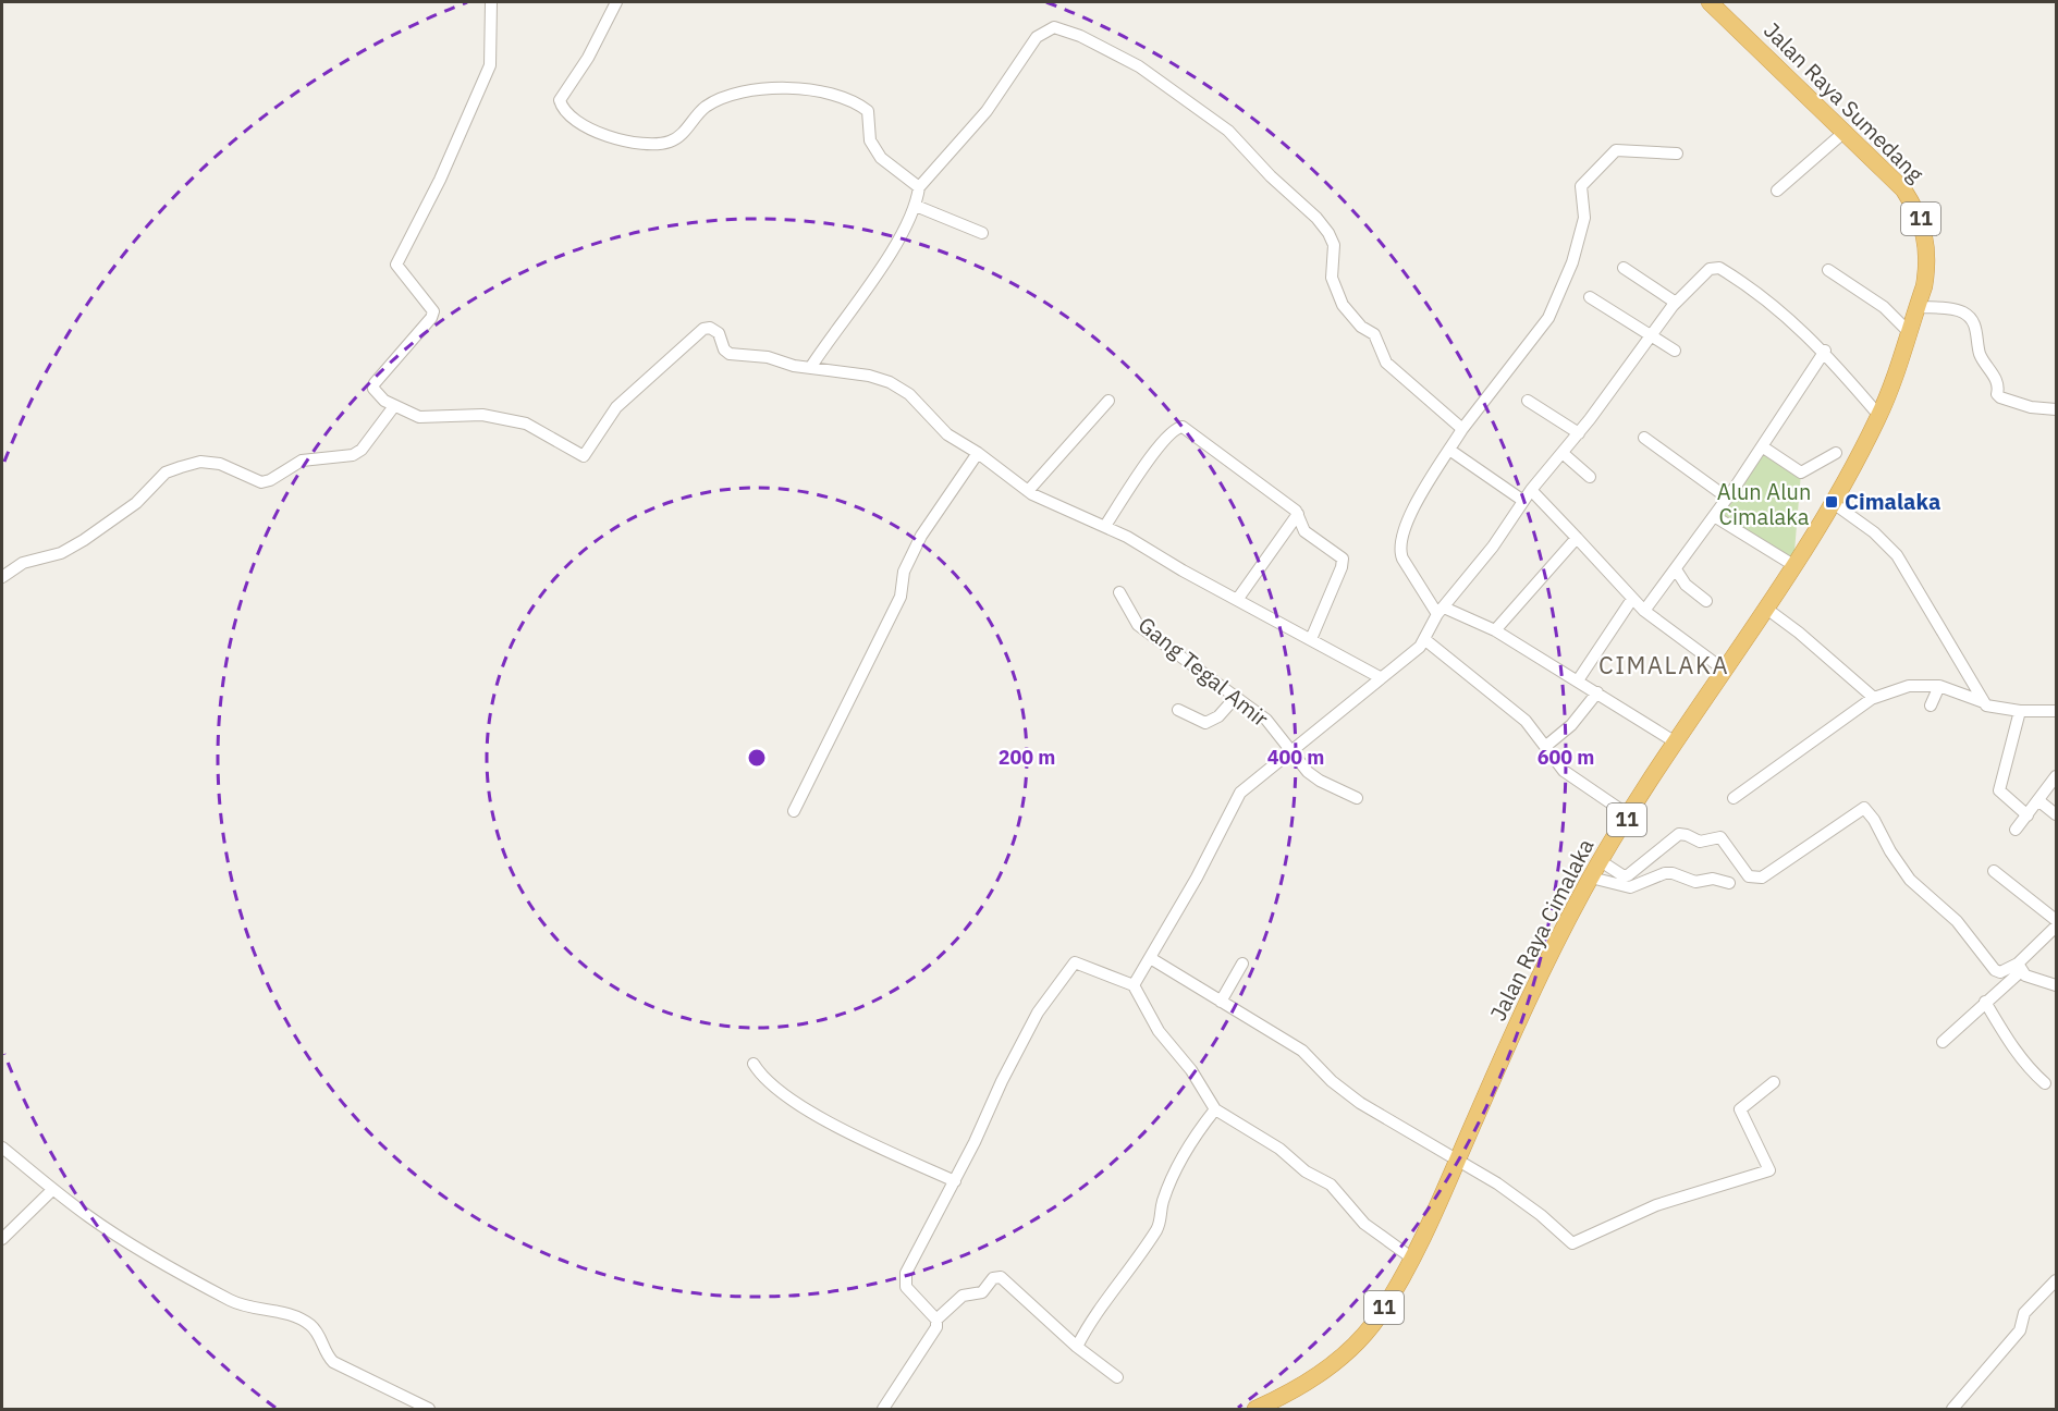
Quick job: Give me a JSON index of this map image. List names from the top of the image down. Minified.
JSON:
{"streets":{"highway":["Jalan Raya Sumedang","11","Jalan Raya Cimalaka"],"street":["Gang Tegal Amir"]},"crossings":[["Jalan Raya Sumedang","Jalan Raya Cimalaka"],["11","Jalan Raya Cimalaka"]],"districts":["CIMALAKA"],"parks":["Alun Alun Cimalaka"],"places":{"transit":["Cimalaka"]},"rings":["200 m","400 m","600 m"]}
